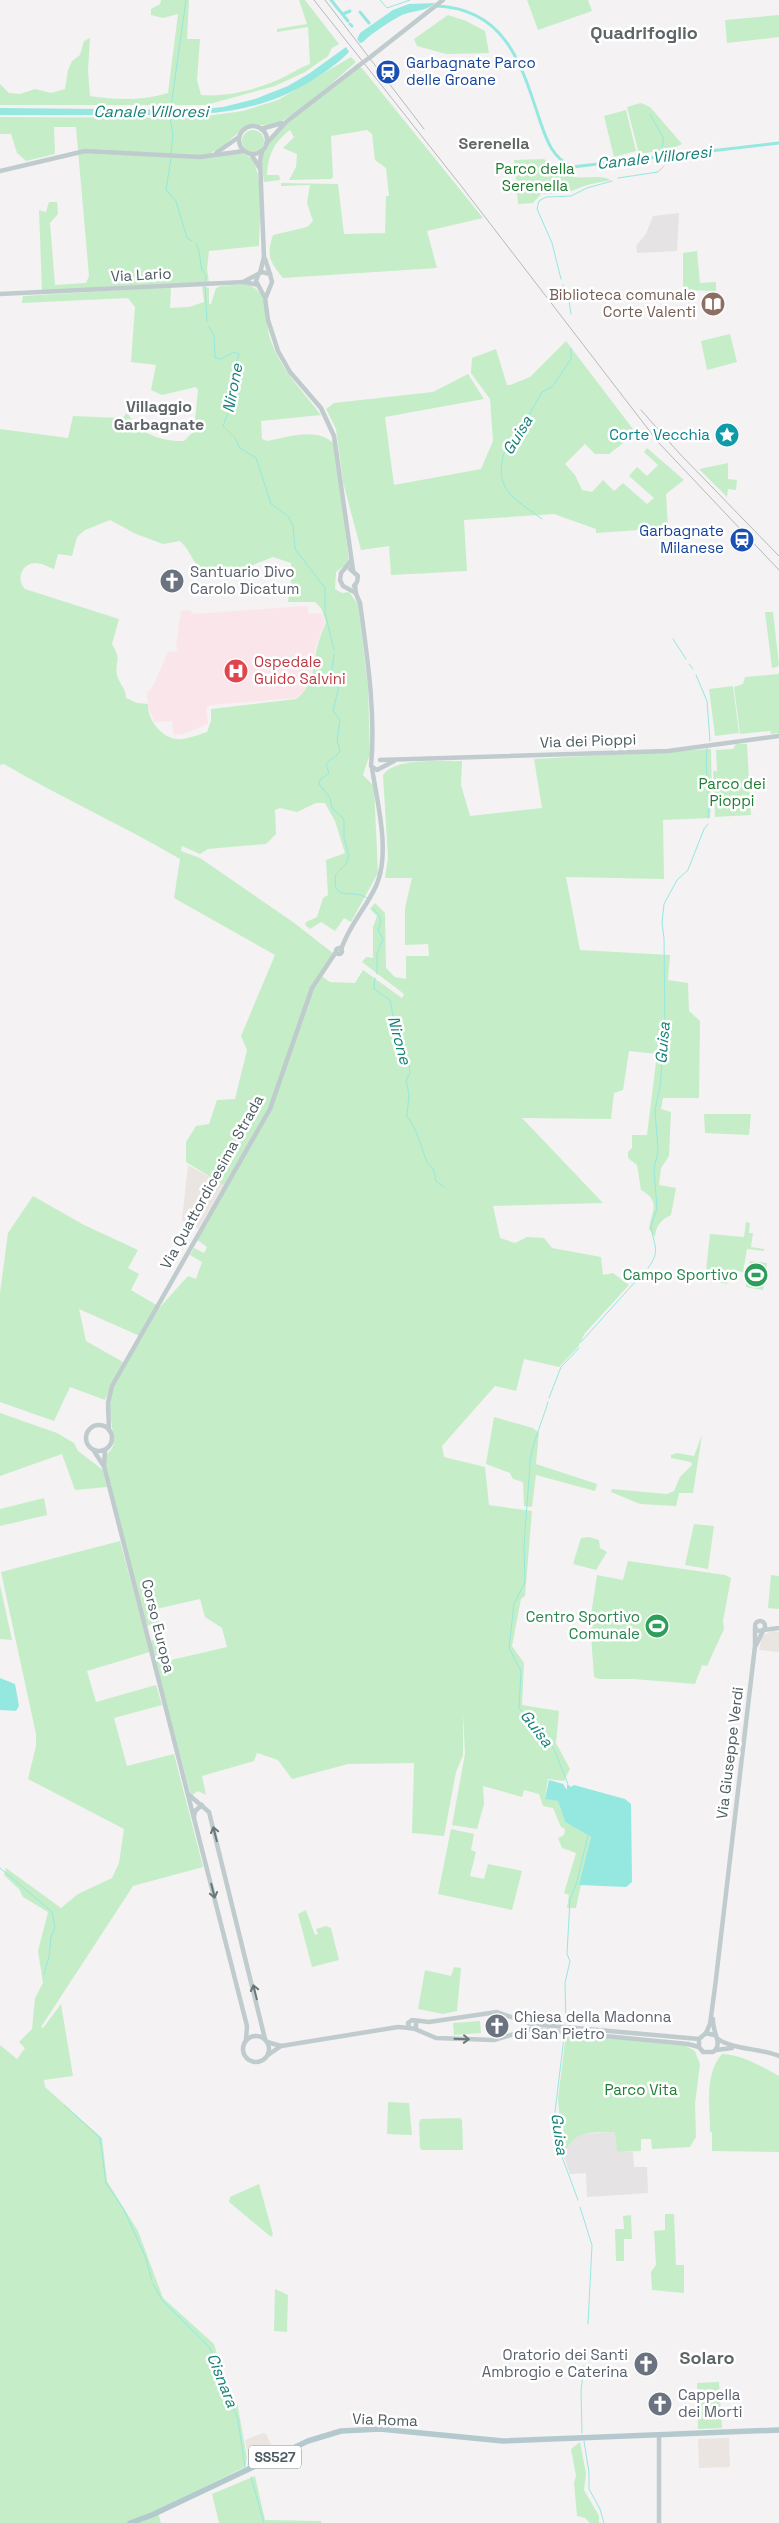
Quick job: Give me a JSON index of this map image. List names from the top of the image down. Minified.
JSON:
{"streets":{"main road":["Via Roma","SS527"],"street":["Via Lario","Via dei Pioppi","Via Quattordicesima Strada","Corso Europa","Via Giuseppe Verdi"]},"crossings":[["Via Quattordicesima Strada","Corso Europa"],["Via Roma","SS527"]],"districts":["Quadrifoglio","Serenella","Villaggio Garbagnate","Solaro"],"water":["Canale Villoresi","Nirone","Guisa","Cisnara"],"parks":["Parco della Serenella","Parco dei Pioppi","Parco Vita"],"places":{"station":["Garbagnate Parco delle Groane","Garbagnate Milanese"],"library":["Biblioteca comunale Corte Valenti"],"place":["Corte Vecchia"],"church":["Santuario Divo Carolo Dicatum","Chiesa della Madonna di San Pietro","Oratorio dei Santi Ambrogio e Caterina","Cappella dei Morti"],"hospital":["Ospedale Guido Salvini"],"sports":["Campo Sportivo","Centro Sportivo Comunale"]}}
